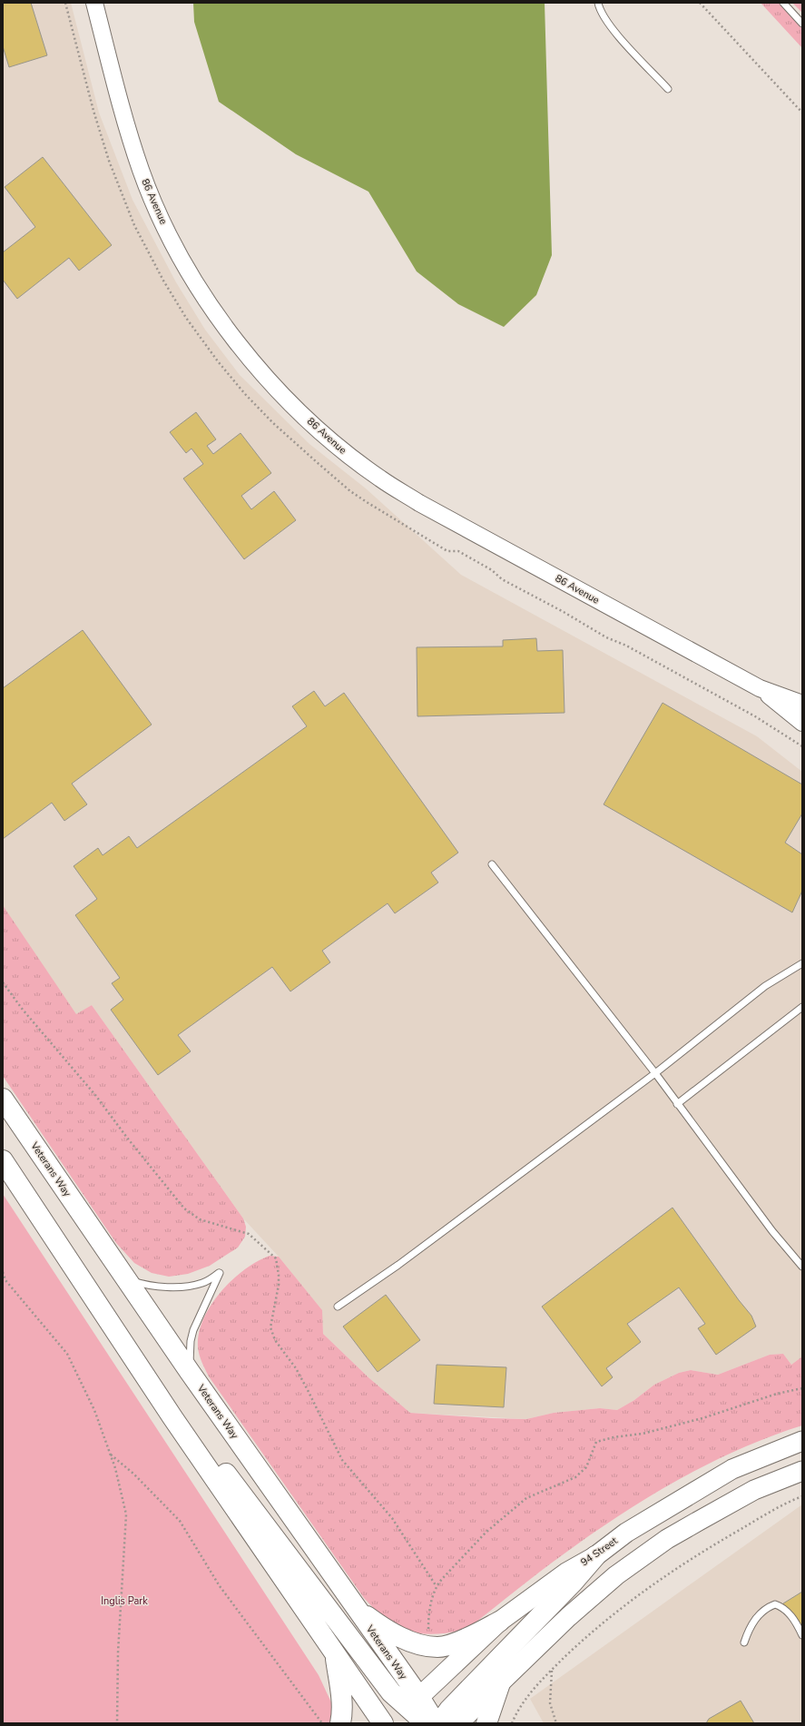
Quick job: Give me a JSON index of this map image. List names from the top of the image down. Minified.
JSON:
{"streets":{"main road":["Veterans Way","94 Street"],"street":["86 Avenue"]},"crossings":[["Veterans Way","94 Street"]],"parks":["Inglis Park"]}
